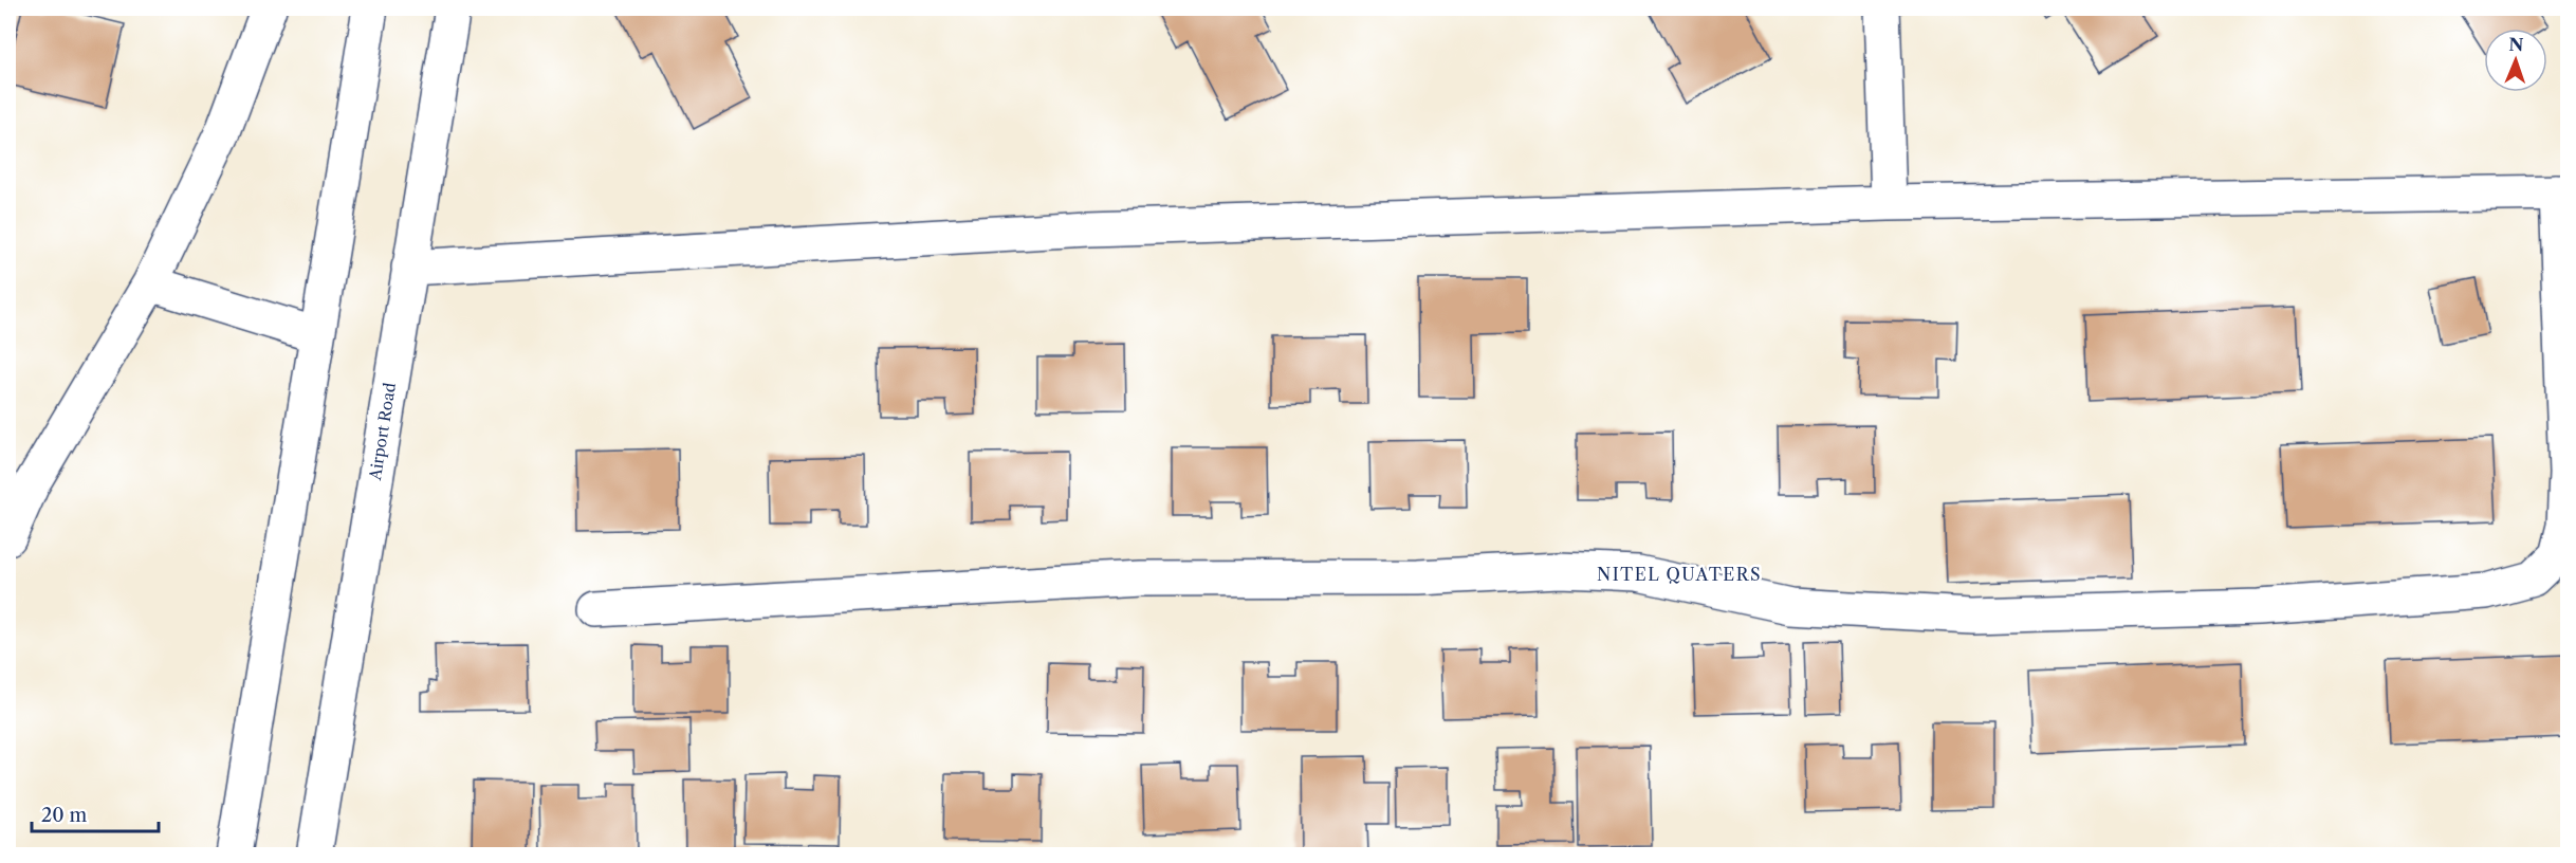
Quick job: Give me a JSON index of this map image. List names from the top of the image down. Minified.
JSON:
{"streets":{"street":["Airport Road"]},"districts":["NITEL QUATERS"],"scale_bar":"20 m","north":"top"}
